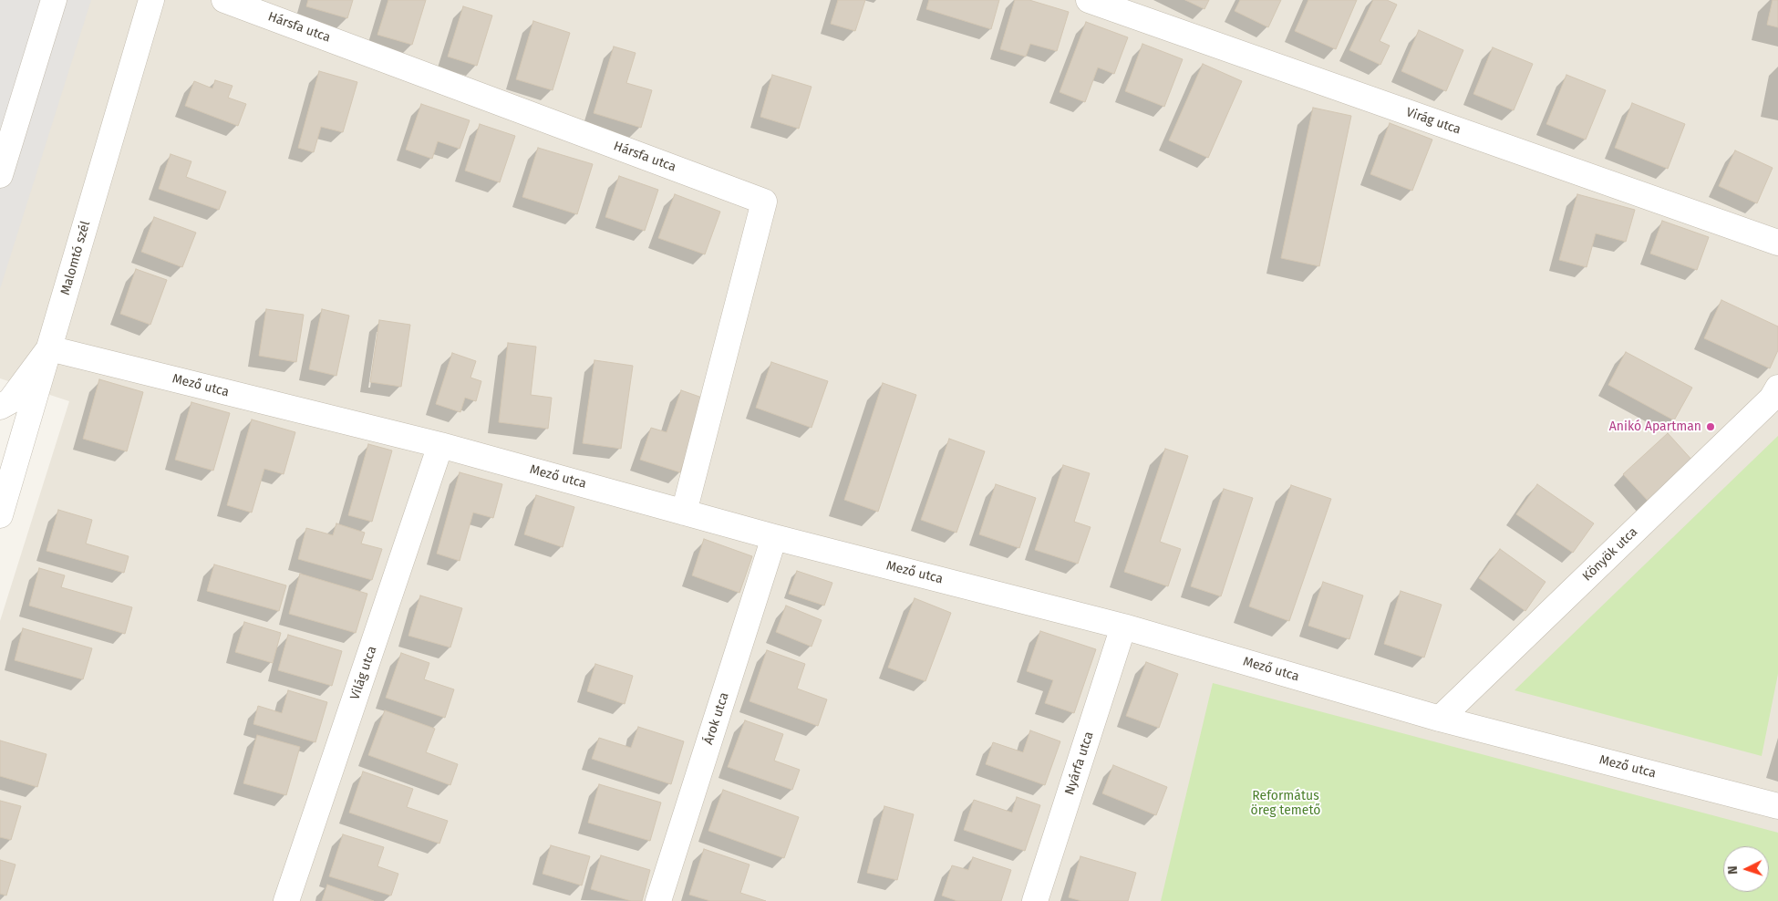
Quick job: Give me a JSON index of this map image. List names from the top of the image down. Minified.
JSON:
{"streets":{"street":["Hársfa utca","Virág utca","Malomtó szél","Mező utca","Könyök utca","Világ utca","Árok utca","Nyárfa utca"]},"crossings":[["Hársfa utca","Mező utca"],["Malomtó szél","Mező utca"],["Mező utca","Könyök utca"],["Mező utca","Világ utca"],["Mező utca","Árok utca"],["Mező utca","Nyárfa utca"]],"parks":["Református öreg temető"],"places":["Anikó Apartman"],"north":"left"}
